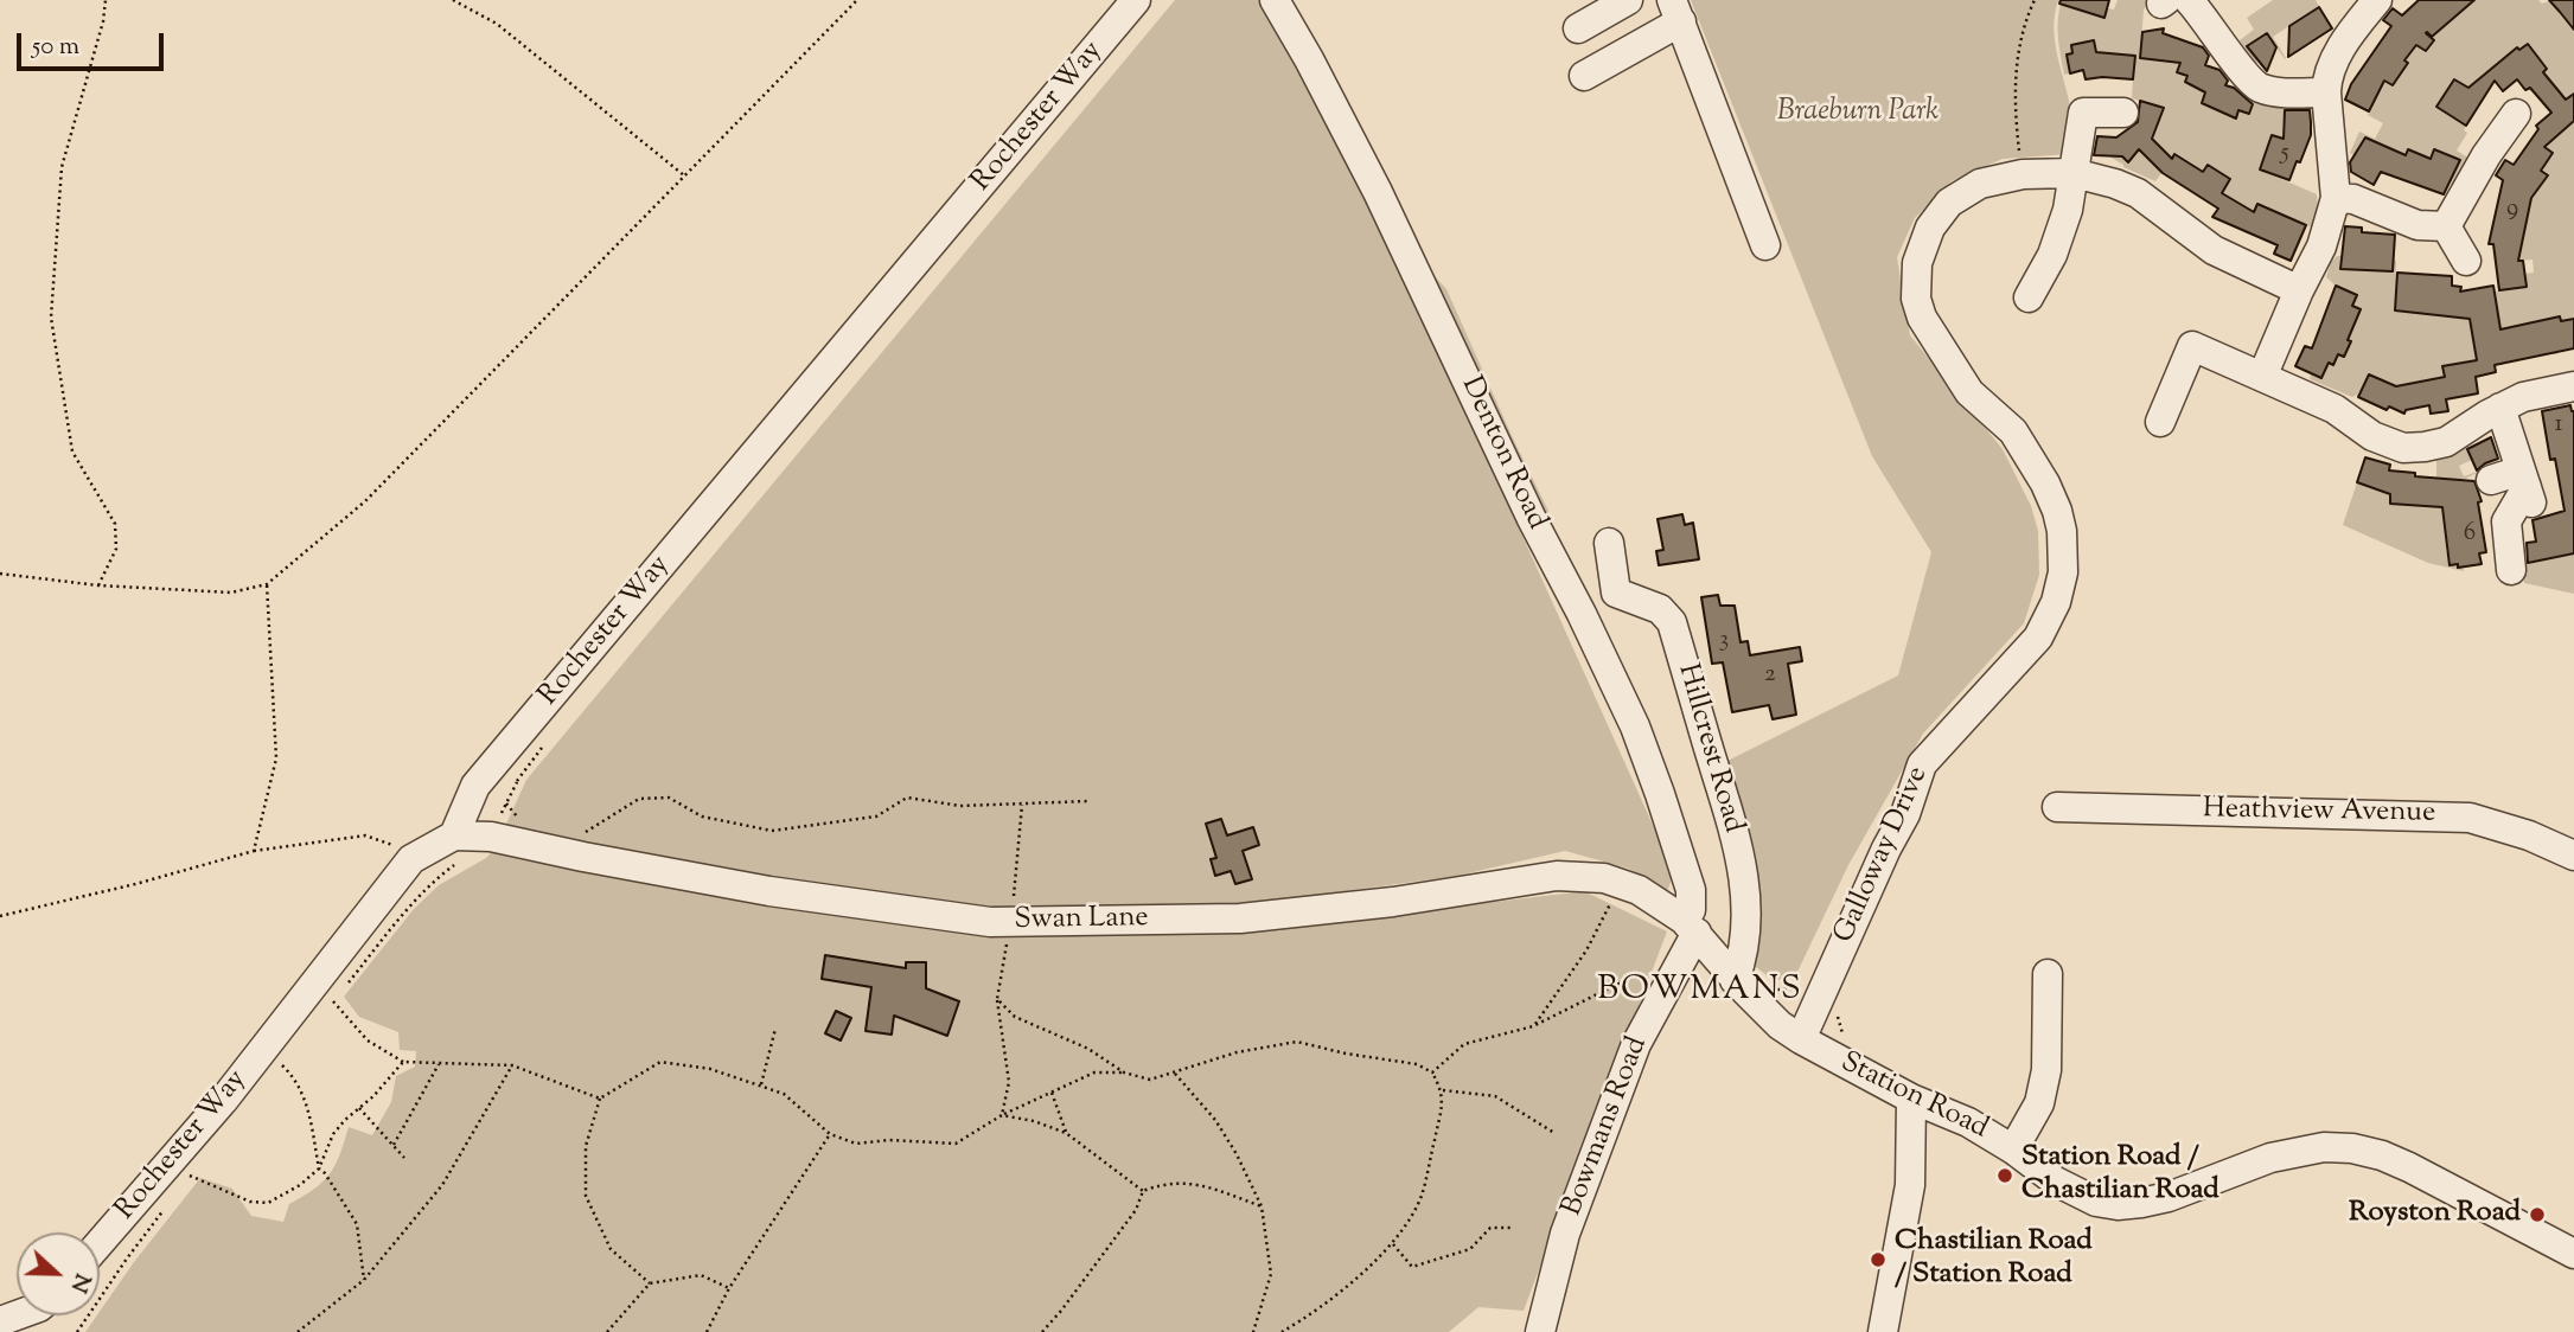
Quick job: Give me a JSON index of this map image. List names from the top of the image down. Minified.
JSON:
{"streets":{"street":["Rochester Way","Denton Road","Hillcrest Road","Heathview Avenue","Galloway Drive","Swan Lane","Station Road","Bowmans Road"]},"crossings":[["Rochester Way","Swan Lane"],["Denton Road","Swan Lane"],["Denton Road","Station Road"],["Denton Road","Bowmans Road"],["Hillcrest Road","Station Road"],["Galloway Drive","Station Road"],["Swan Lane","Station Road"],["Swan Lane","Bowmans Road"],["Station Road","Bowmans Road"]],"districts":["BOWMANS"],"parks":["Braeburn Park"],"places":["Station Road / Chastilian Road","Royston Road","Chastilian Road / Station Road"],"house_numbers":["5","9","1","6","3","2"],"scale_bar":"50 m","north":"right"}
